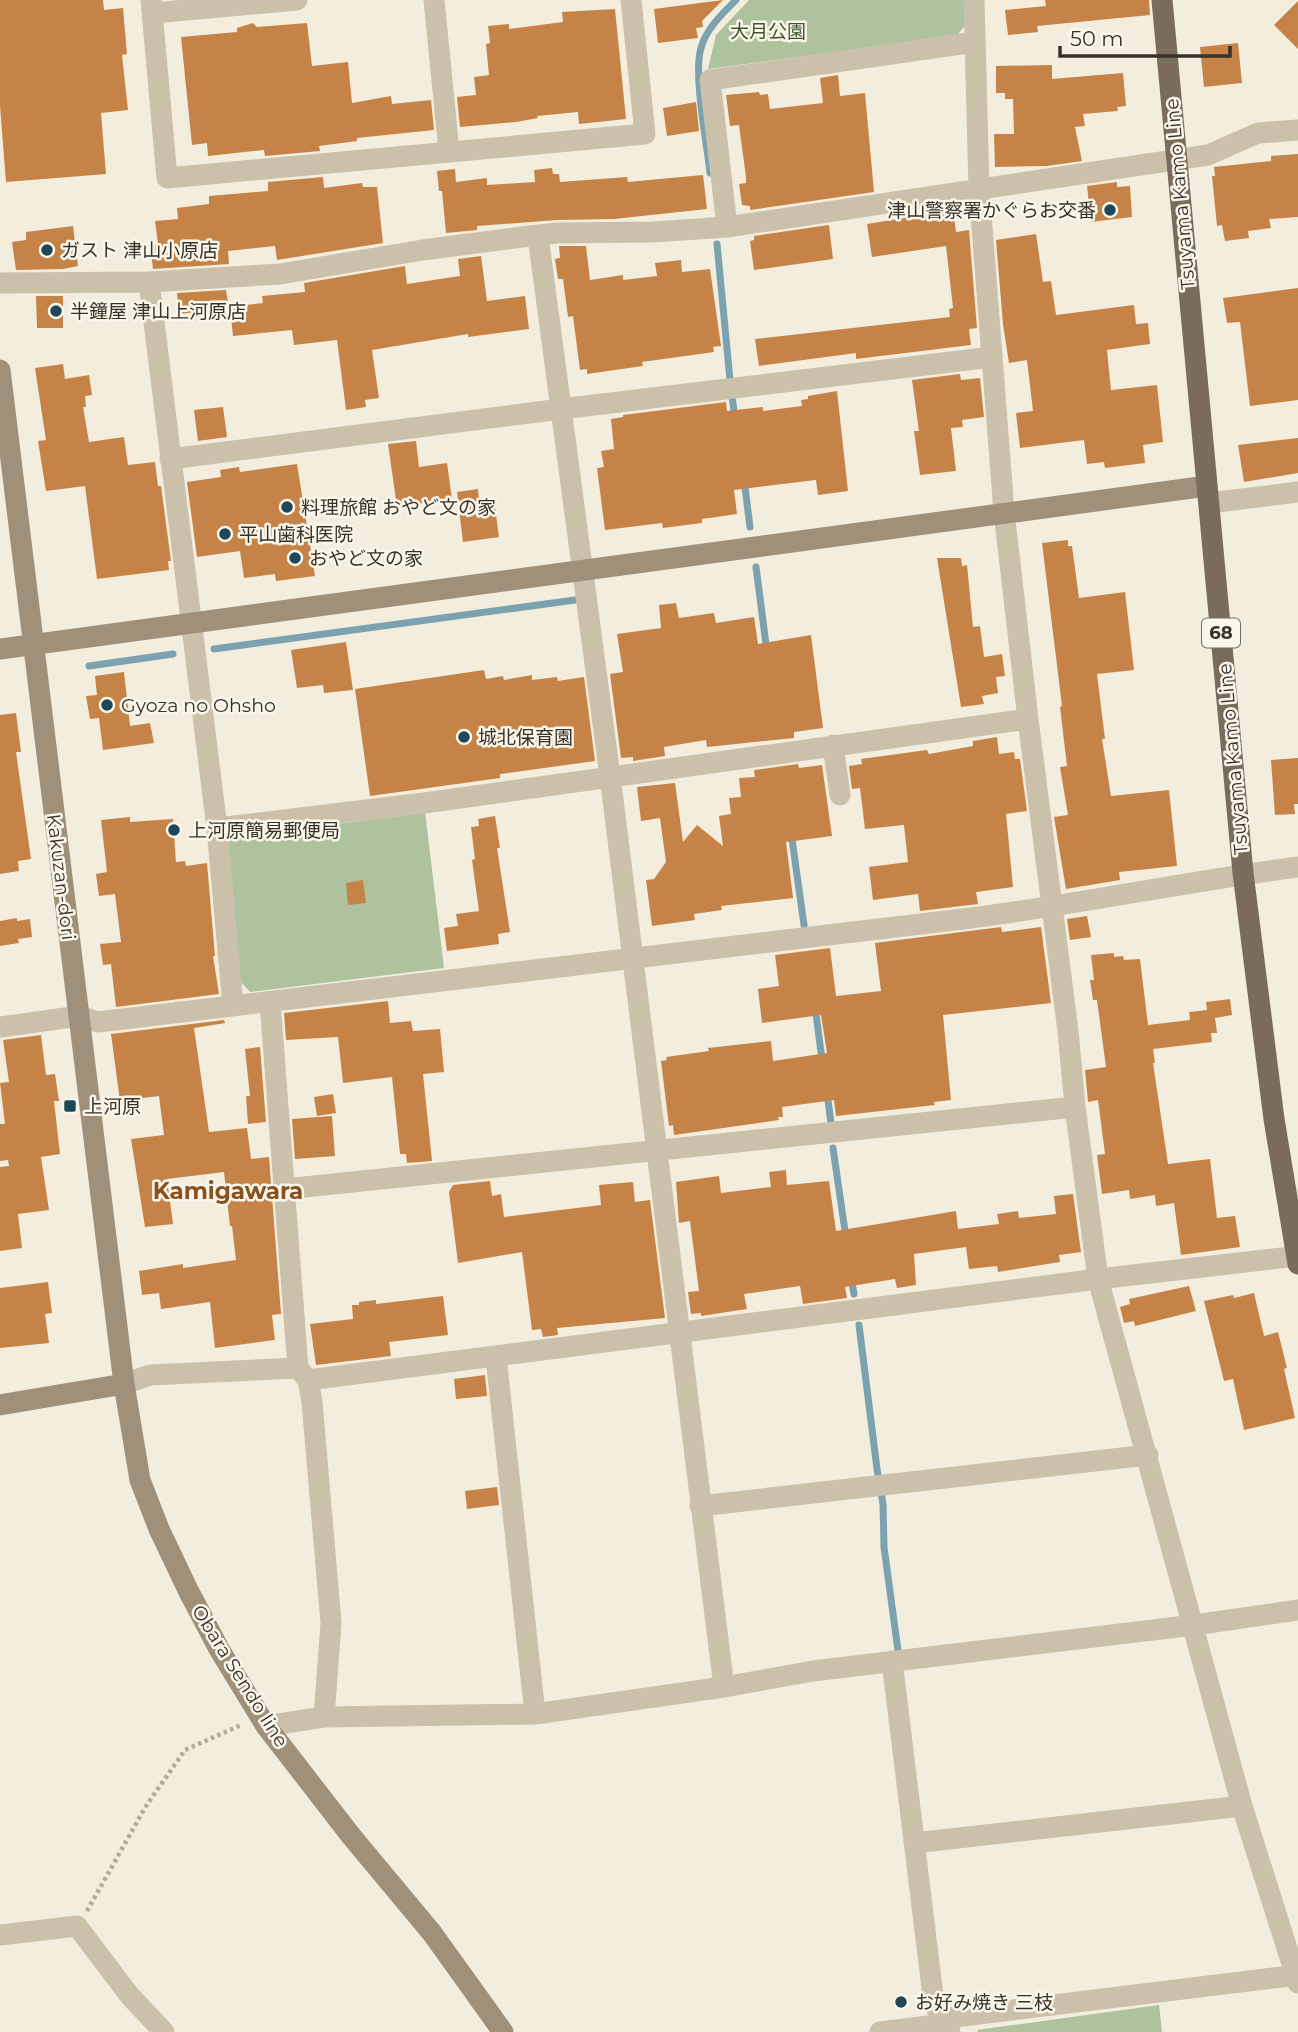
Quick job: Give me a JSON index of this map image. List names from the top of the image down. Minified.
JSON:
{"streets":{"main road":["Tsuyama Kamo Line","68"],"street":["Kakuzan-dori","Obara Sendo line"]},"crossings":[["Kakuzan-dori","Obara Sendo line"]],"districts":["Kamigawara"],"parks":["大月公園"],"places":{"other":["津山警察署かぐらお交番","ガスト 津山小原店","半鐘屋 津山上河原店","料理旅館 おやど文の家","平山歯科医院","おやど文の家","Gyoza no Ohsho","城北保育園","上河原簡易郵便局","お好み焼き 三枝"],"transit":["上河原"]},"scale_bar":"50 m"}
